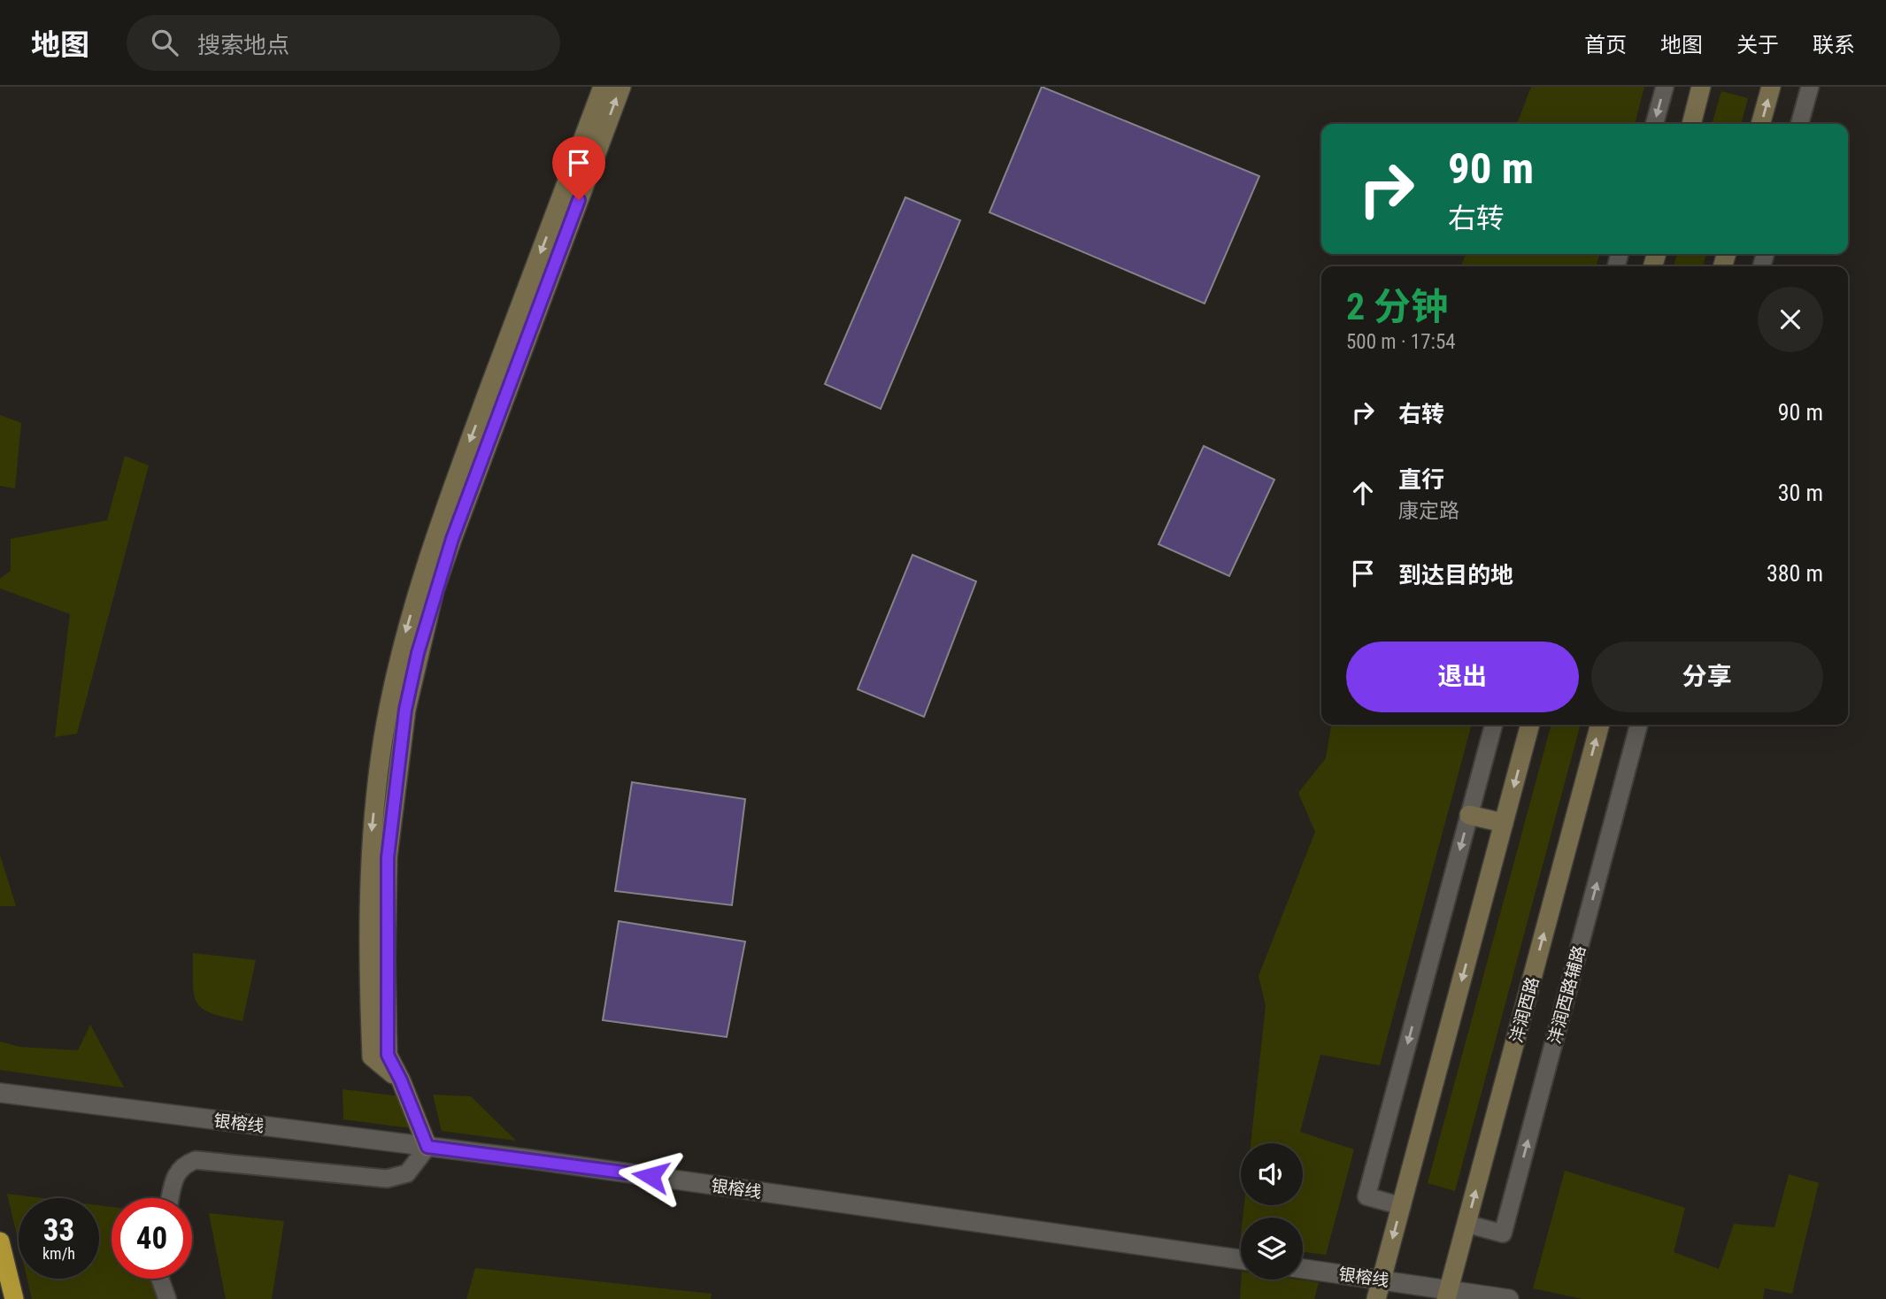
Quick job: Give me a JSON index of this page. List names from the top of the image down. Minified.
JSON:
{"streets":{"main road":["沣润西路"],"street":["沣润西路辅路","银榕线"]},"crossings":[["沣润西路辅路","沣润西路"],["沣润西路","银榕线"]],"page":{"header":"地图","search":"搜索地点","nav":["首页","地图","关于","联系"],"turn":["90 m","右转"],"heading":["2 分钟","500 m · 17:54"],"list":[{"name":"右转","value":"90 m"},{"name":"直行","note":"康定路","value":"30 m"},{"name":"到达目的地","value":"380 m"}],"buttons":["退出","分享"],"speed":"33 km/h","limit":"40"}}
